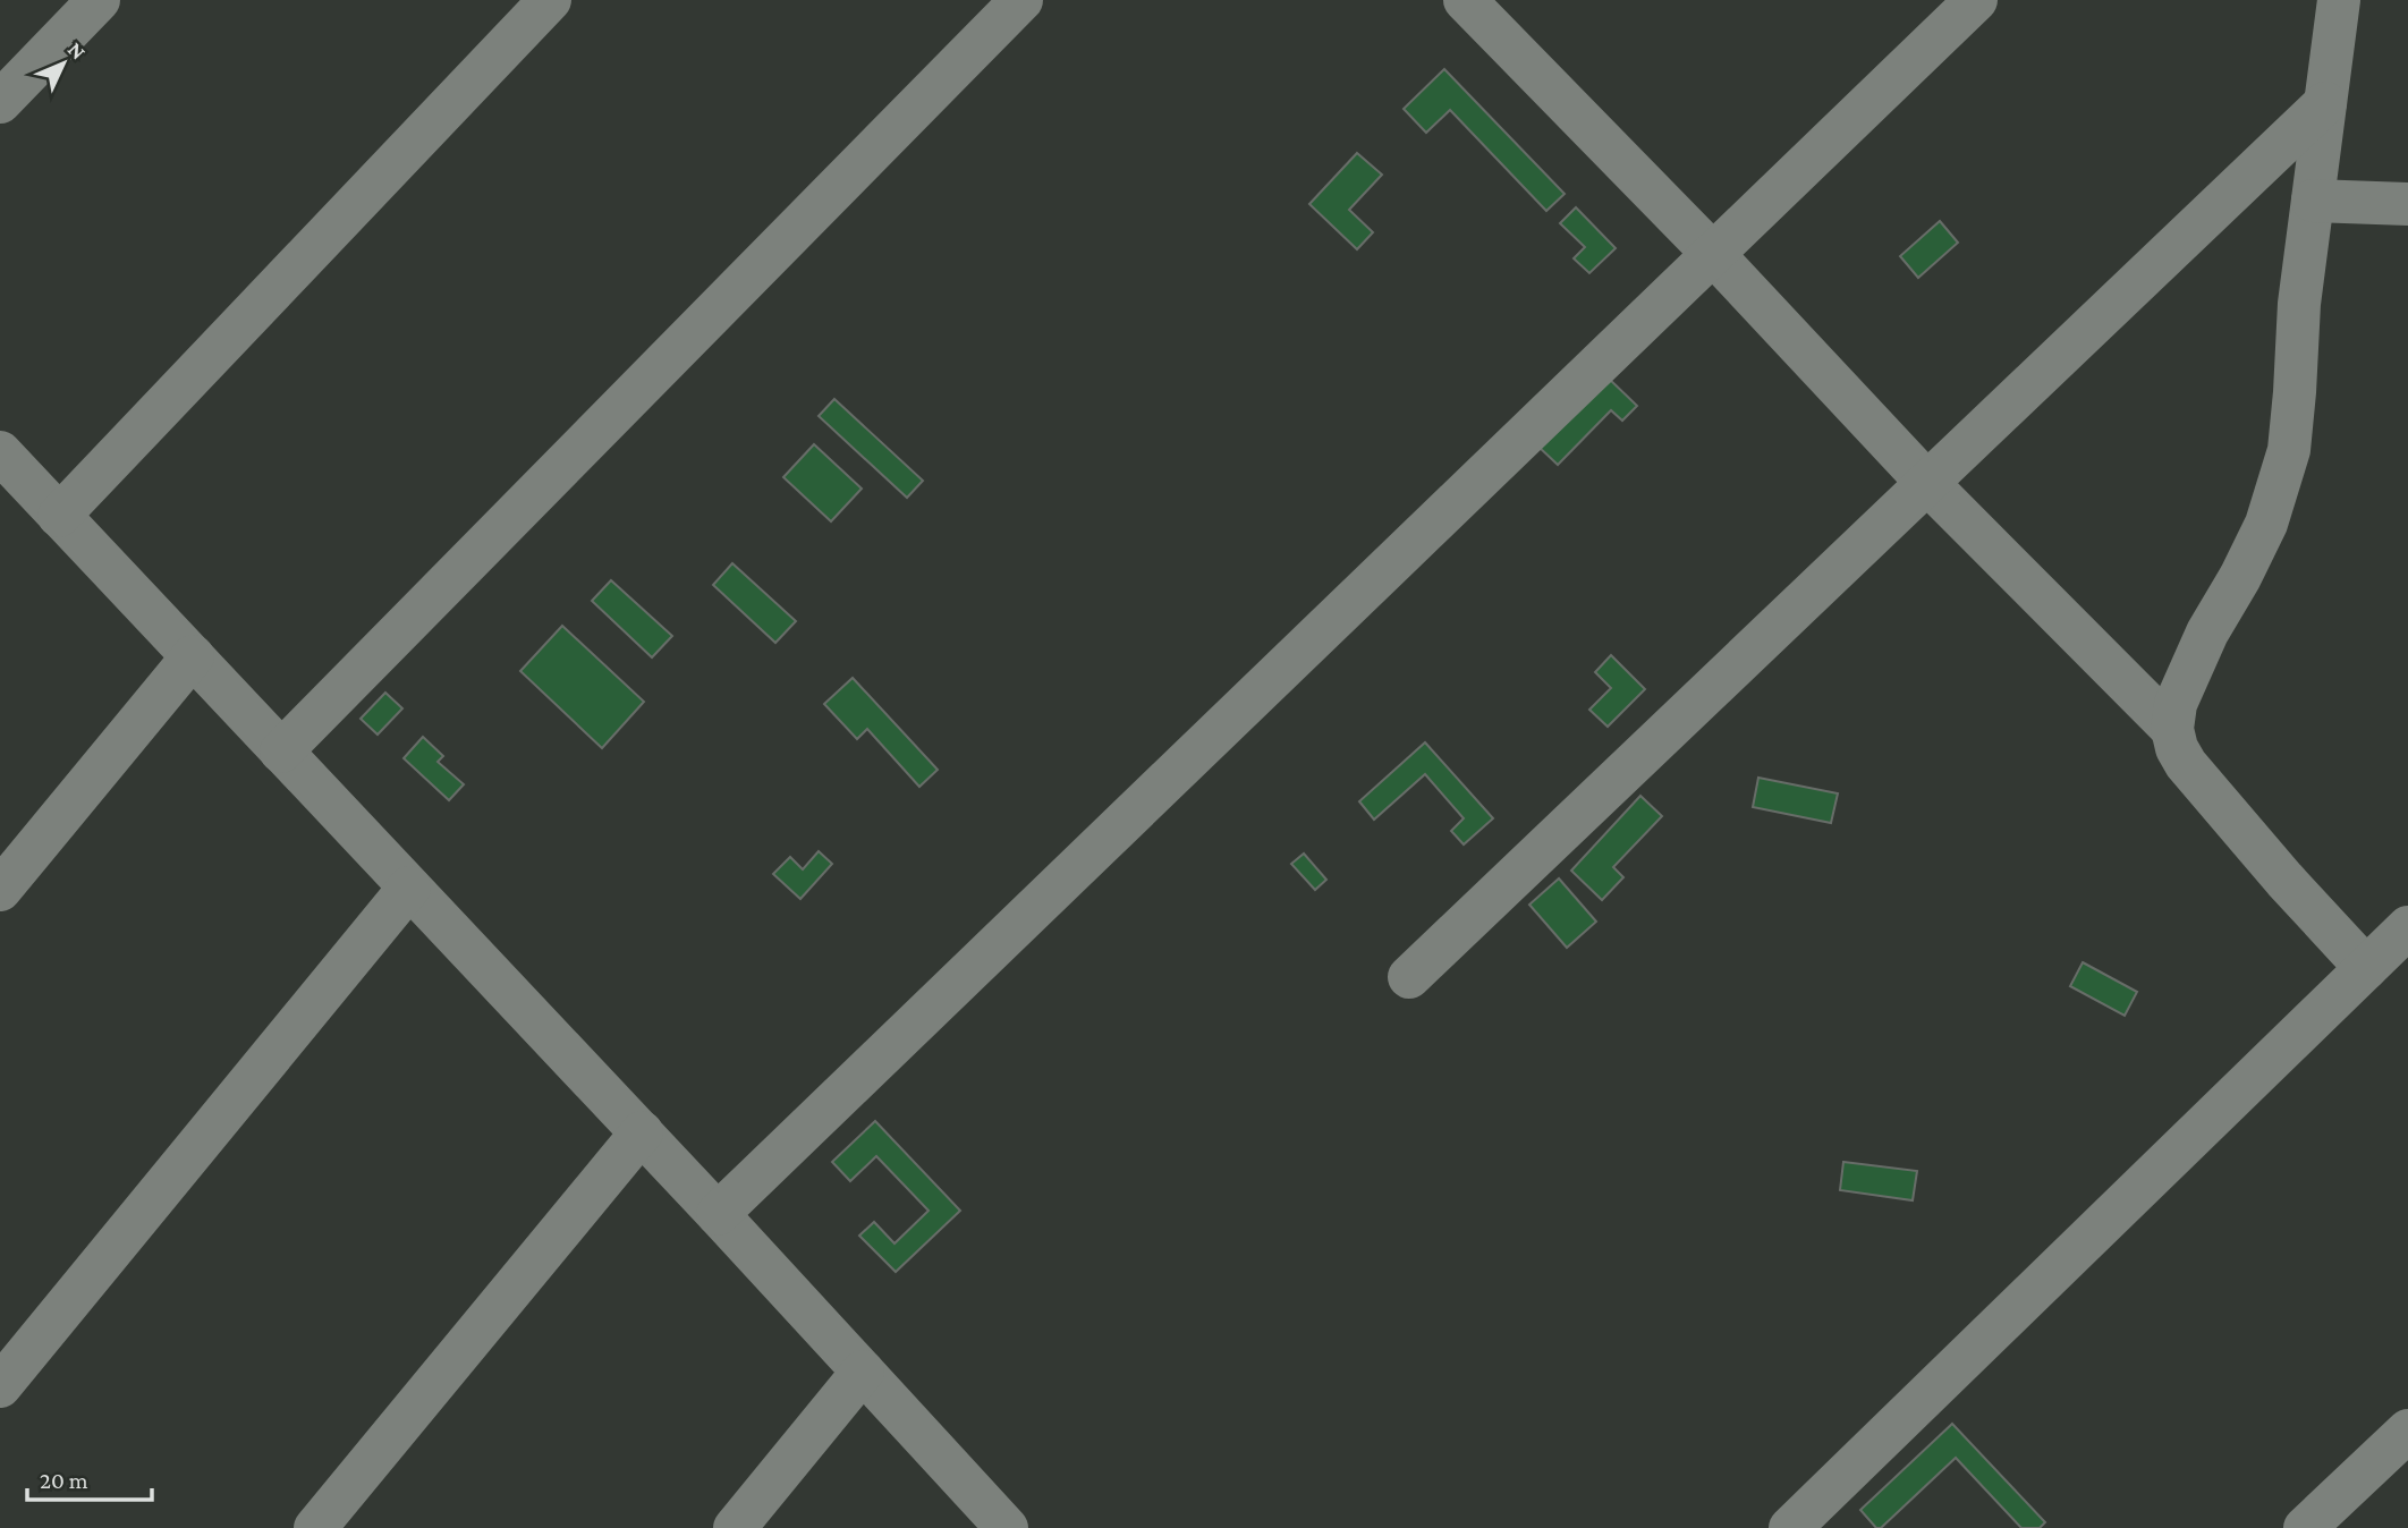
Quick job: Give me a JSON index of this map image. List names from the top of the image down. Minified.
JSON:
{"scale_bar":"20 m","north":"top right"}
